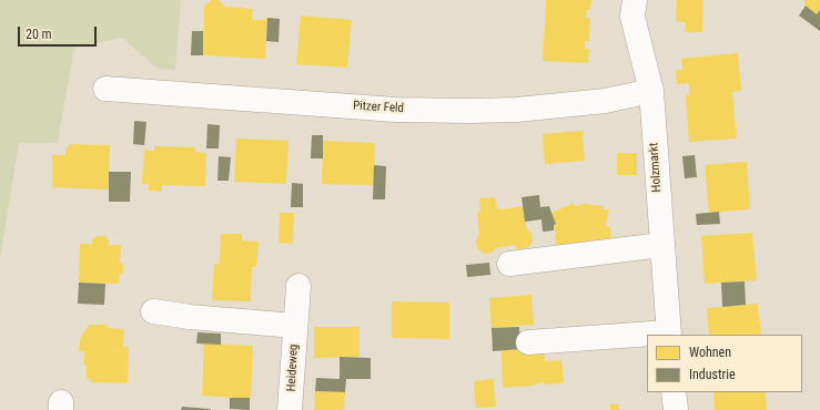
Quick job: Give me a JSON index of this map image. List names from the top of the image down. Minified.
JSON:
{"streets":{"street":["Pitzer Feld","Holzmarkt","Heideweg"]},"crossings":[["Pitzer Feld","Holzmarkt"]],"legend":["Wohnen","Industrie"],"scale_bar":"20 m"}
